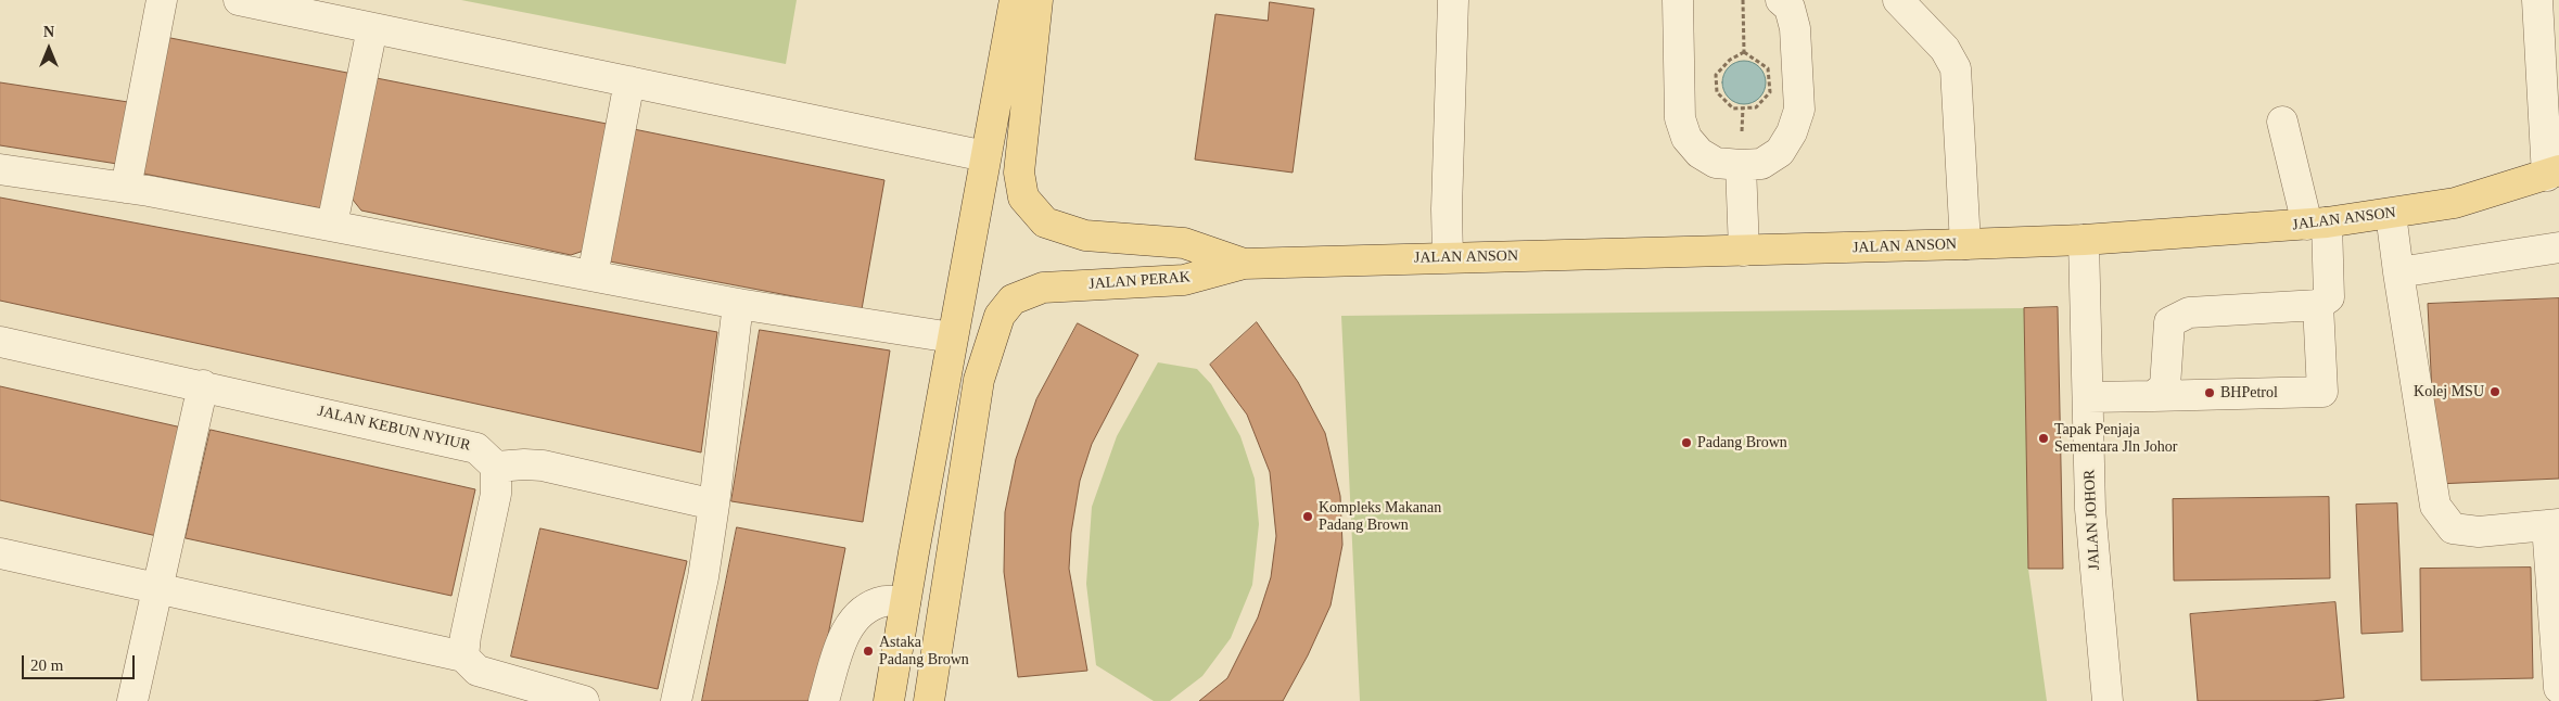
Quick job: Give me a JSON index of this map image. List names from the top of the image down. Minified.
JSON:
{"streets":{"main road":["JALAN ANSON","JALAN PERAK"],"street":["JALAN KEBUN NYIUR","JALAN JOHOR"]},"crossings":[["JALAN ANSON","JALAN PERAK"],["JALAN ANSON","JALAN JOHOR"]],"places":["Kolej MSU","BHPetrol","Tapak Penjaja Sementara Jln Johor","Padang Brown","Kompleks Makanan Padang Brown","Astaka Padang Brown"],"scale_bar":"20 m","north":"top"}
